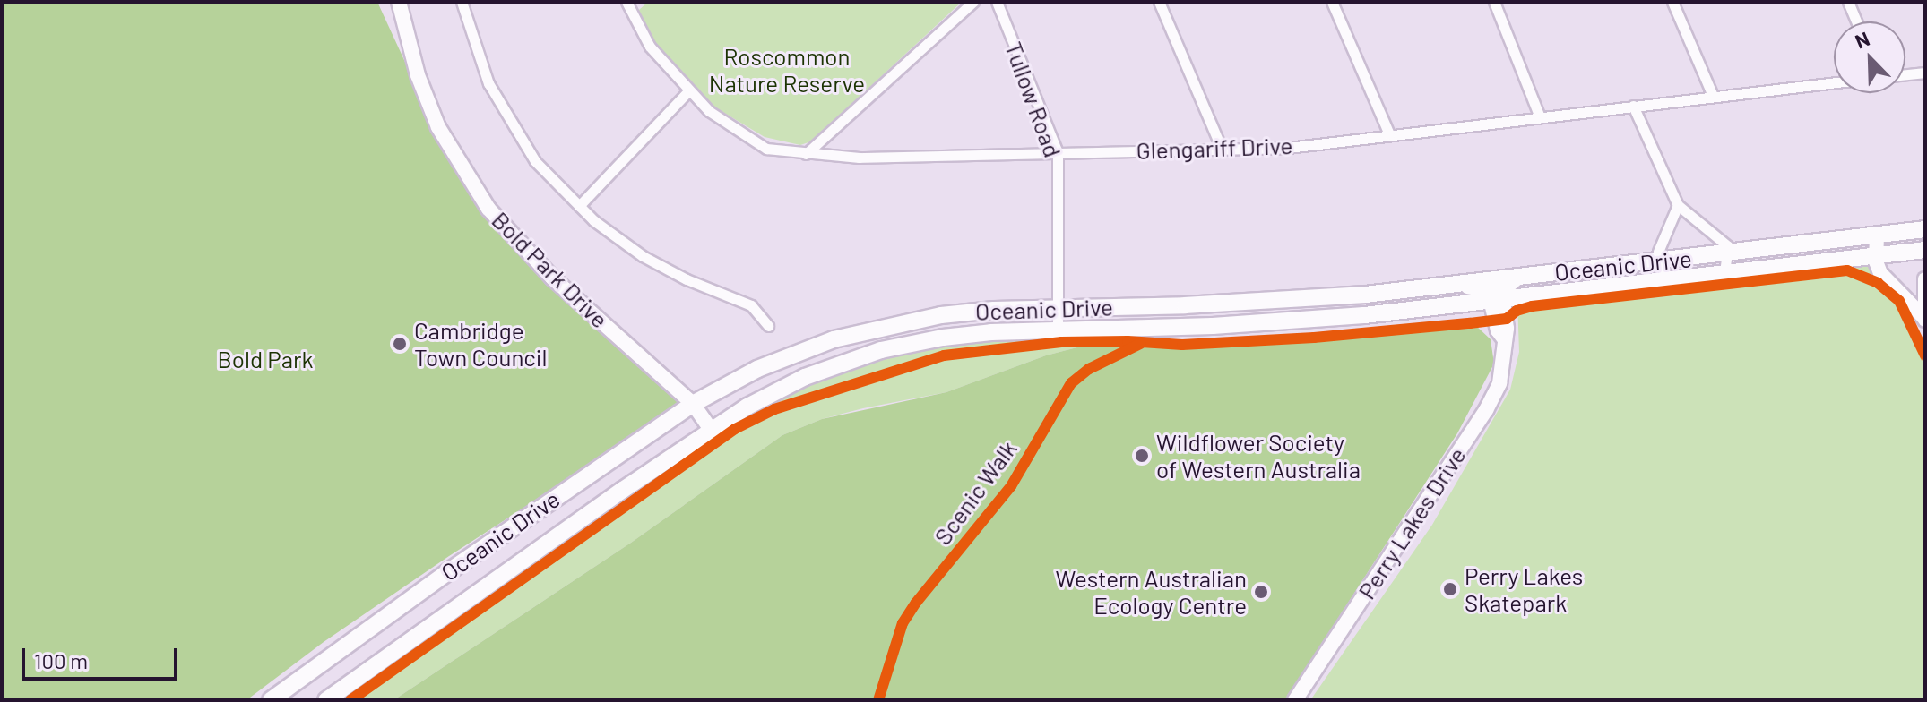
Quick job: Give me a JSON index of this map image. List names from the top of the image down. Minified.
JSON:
{"streets":{"main road":["Oceanic Drive"],"street":["Tullow Road","Glengariff Drive","Bold Park Drive","Perry Lakes Drive"],"cycle path":["Scenic Walk"]},"crossings":[["Tullow Road","Glengariff Drive"],["Tullow Road","Oceanic Drive"],["Oceanic Drive","Bold Park Drive"],["Oceanic Drive","Perry Lakes Drive"]],"parks":["Roscommon Nature Reserve","Bold Park"],"places":["Cambridge Town Council","Wildflower Society of Western Australia","Perry Lakes Skatepark","Western Australian Ecology Centre"],"scale_bar":"100 m","north":"top left"}
